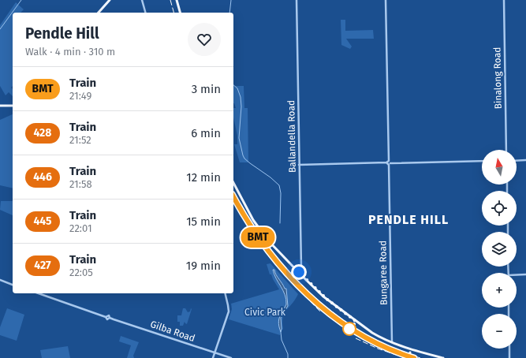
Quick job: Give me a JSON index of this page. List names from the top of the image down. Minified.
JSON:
{"streets":{"street":["Binalong Road","Ballandella Road","Bungaree Road","Gilba Road"]},"districts":["PENDLE HILL"],"parks":["Civic Park"],"north":"top","page":{"on_map":"BMT","heading":["Pendle Hill","Walk · 4 min · 310 m"],"list":[{"mark":"BMT","name":"Train","note":"21:49","value":"3 min"},{"mark":"428","name":"Train","note":"21:52","value":"6 min"},{"mark":"446","name":"Train","note":"21:58","value":"12 min"},{"mark":"445","name":"Train","note":"22:01","value":"15 min"},{"mark":"427","name":"Train","note":"22:05","value":"19 min"}],"map_buttons":["+","−"]}}
